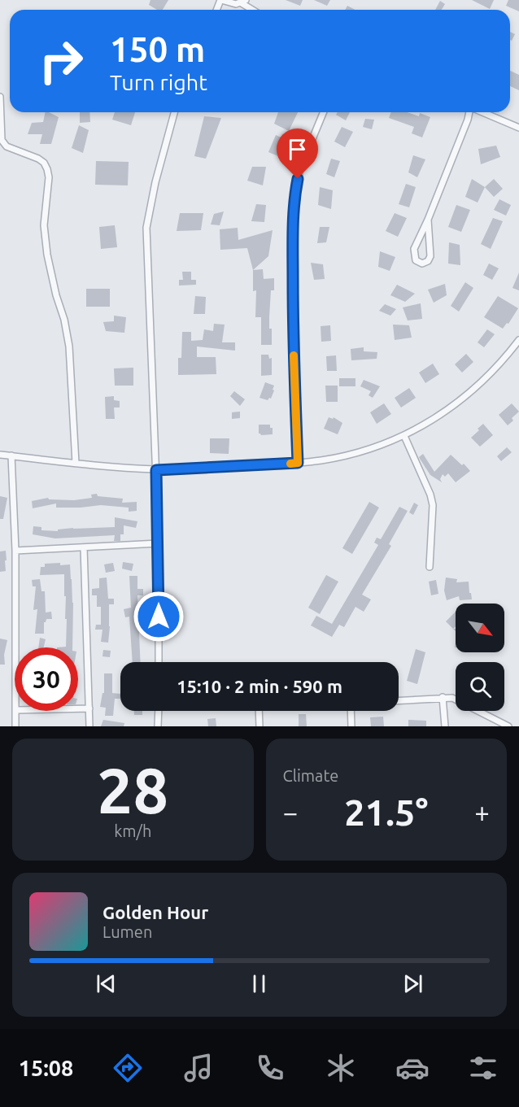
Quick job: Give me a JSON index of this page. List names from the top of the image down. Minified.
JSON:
{"north":"bottom right","page":{"turn":["150 m","Turn right"],"limit":"30","trip":"15:10 · 2 min · 590 m","tile":[["28","km/h"],"Climate"],"heat":["−","21.5°","+"],"song":["Golden Hour","Lumen"],"tabs":"15:08"}}
